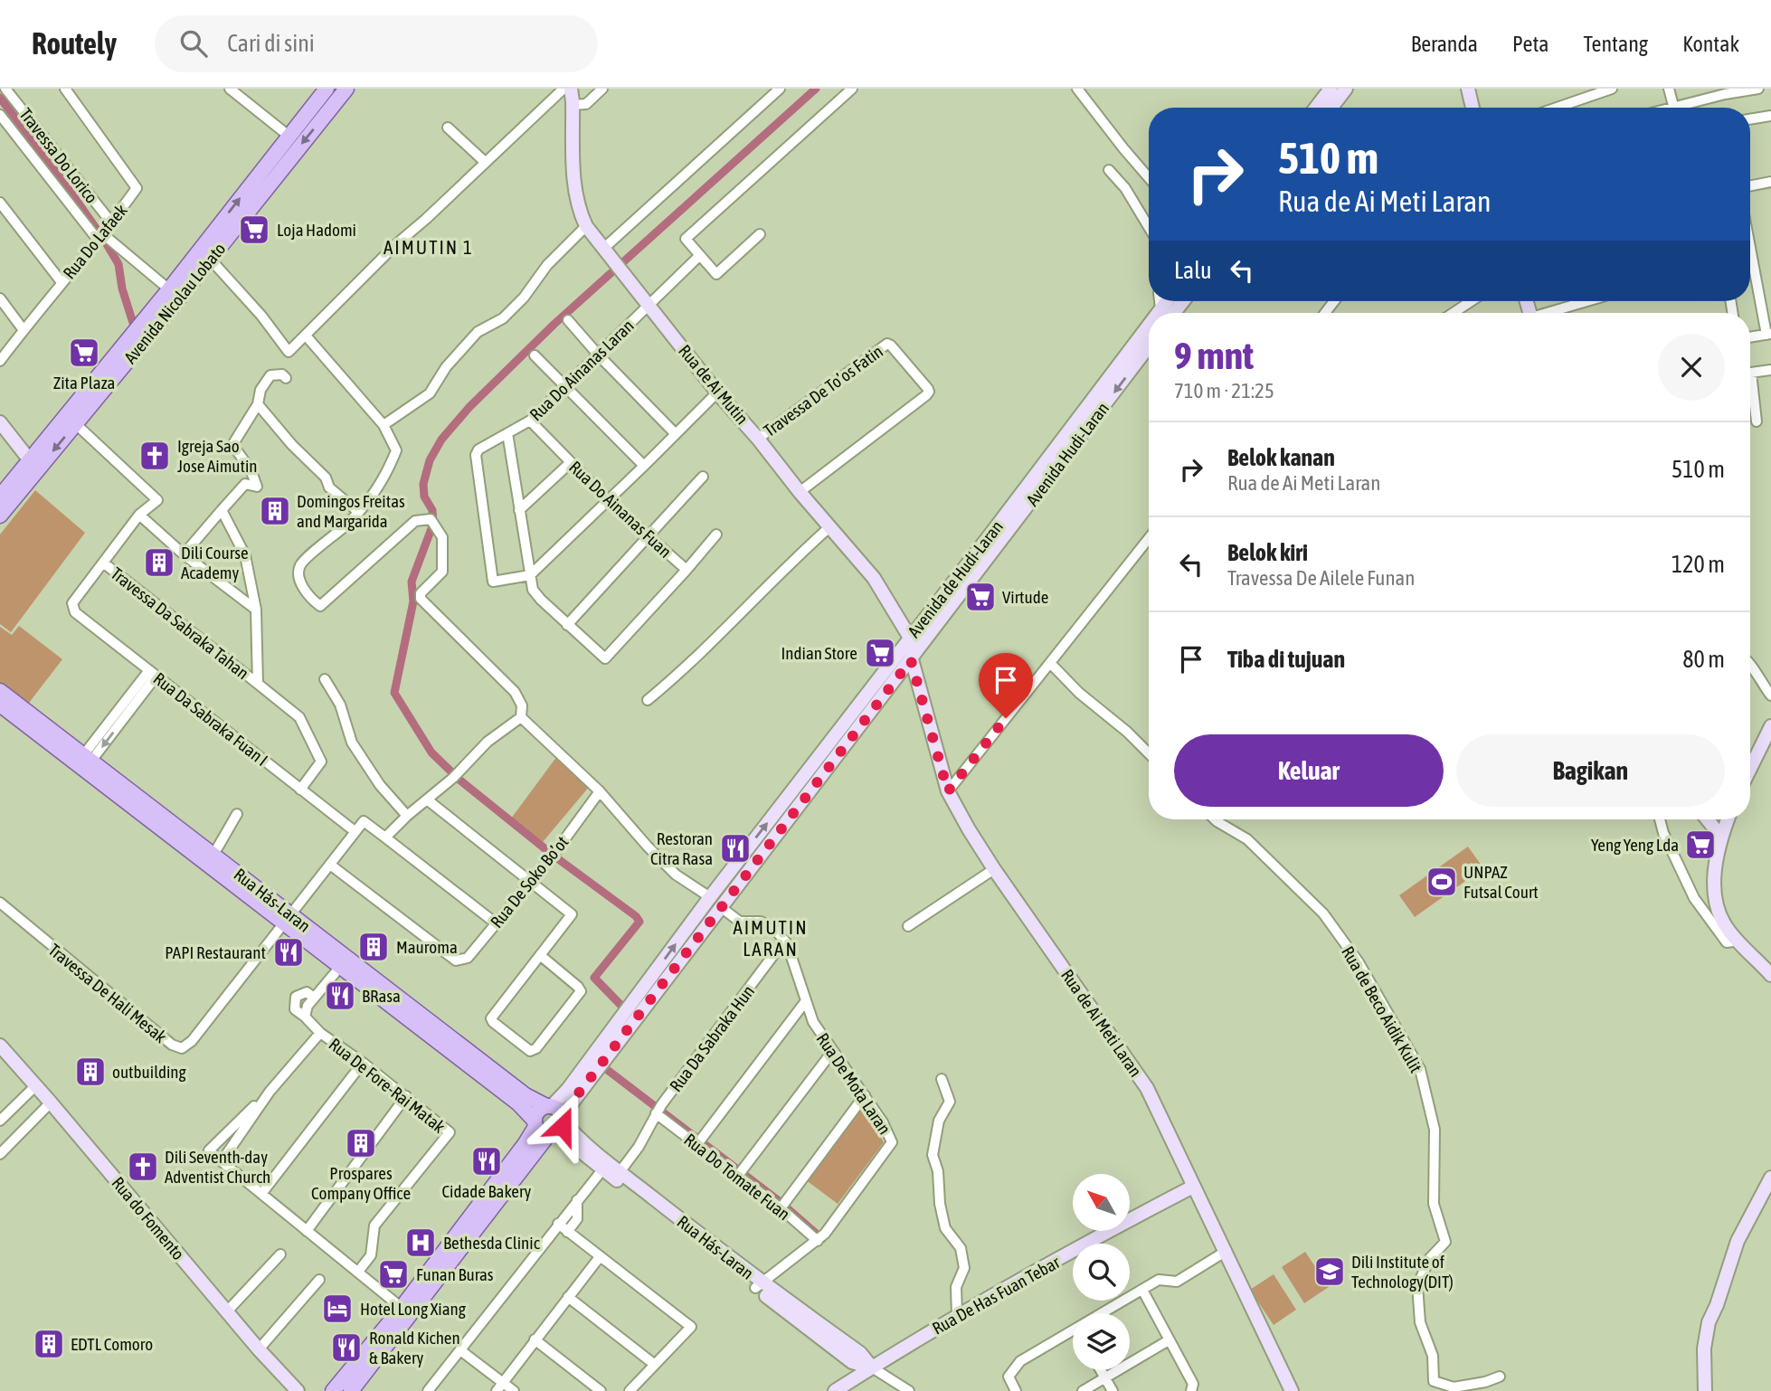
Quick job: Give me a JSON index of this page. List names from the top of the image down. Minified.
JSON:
{"streets":{"main road":["Avenida Nicolau Lobato","Avenida Hudi-Laran","Rua Hás-Laran"],"street":["Travessa Do Lorico","Rua Do Lafaek","Rua Do Ainanas Laran","Rua de Ai Mutin","Travessa De To’os Fatin","Rua Do Ainanas Fuan","Avenida de Hudi-Laran","Travessa Da Sabraka Tahan","Rua Da Sabraka Fuan I","Rua De Soko Bo’ot","Travessa De Hali Mesak","Rua de Beco Aidik Kulit","Rua de Ai Meti Laran","Rua Da Sabraka Hun","Rua De Mota Laran","Rua De Fore-Rai Matak","Rua Do Tomate Fuan","Rua do Fomento","Rua De Has Fuan Tebar"]},"crossings":[["Travessa Do Lorico","Rua Do Lafaek"],["Rua Do Ainanas Laran","Rua de Ai Mutin"],["Rua Do Ainanas Laran","Rua Do Ainanas Fuan"],["Rua de Ai Mutin","Travessa De To’os Fatin"],["Rua de Ai Mutin","Avenida Hudi-Laran"],["Rua de Ai Mutin","Avenida de Hudi-Laran"],["Rua de Ai Mutin","Rua de Ai Meti Laran"],["Avenida Hudi-Laran","Avenida de Hudi-Laran"],["Avenida Hudi-Laran","Rua Hás-Laran"],["Avenida Hudi-Laran","Rua de Ai Meti Laran"],["Avenida de Hudi-Laran","Rua Hás-Laran"],["Travessa Da Sabraka Tahan","Rua Da Sabraka Fuan I"],["Rua Hás-Laran","Travessa De Hali Mesak"],["Rua Hás-Laran","Rua Da Sabraka Hun"],["Rua Hás-Laran","Rua De Mota Laran"],["Rua Hás-Laran","Rua De Has Fuan Tebar"],["Rua de Ai Meti Laran","Rua De Has Fuan Tebar"],["Rua Da Sabraka Hun","Rua De Mota Laran"],["Rua Da Sabraka Hun","Rua Do Tomate Fuan"],["Rua De Mota Laran","Rua Do Tomate Fuan"]],"one_way":["Avenida de Hudi-Laran"],"districts":["AIMUTIN 1","AIMUTIN LARAN"],"places":{"supermarket":["Loja Hadomi","Zita Plaza","Virtude","Indian Store","Yeng Yeng Lda","Funan Buras"],"church":["Igreja Sao Jose Aimutin","Dili Seventh-day Adventist Church"],"building":["Domingos Freitas and Margarida","Dili Course Academy","Mauroma","outbuilding","Prospares Company Office","EDTL Comoro"],"restaurant":["Restoran Citra Rasa","PAPI Restaurant","BRasa","Cidade Bakery","Ronald Kichen & Bakery"],"sports":["UNPAZ Futsal Court"],"hospital":["Bethesda Clinic"],"school or university":["Dili Institute of Technology(DIT)"],"hotel":["Hotel Long Xiang"]},"north":"top left","page":{"header":"Routely","search":"Cari di sini","nav":["Beranda","Peta","Tentang","Kontak"],"turn":["510 m","Rua de Ai Meti Laran"],"then":"Lalu","heading":["9 mnt","710 m · 21:25"],"list":[{"name":"Belok kanan","note":"Rua de Ai Meti Laran","value":"510 m"},{"name":"Belok kiri","note":"Travessa De Ailele Funan","value":"120 m"},{"name":"Tiba di tujuan","value":"80 m"}],"buttons":["Keluar","Bagikan"]}}
